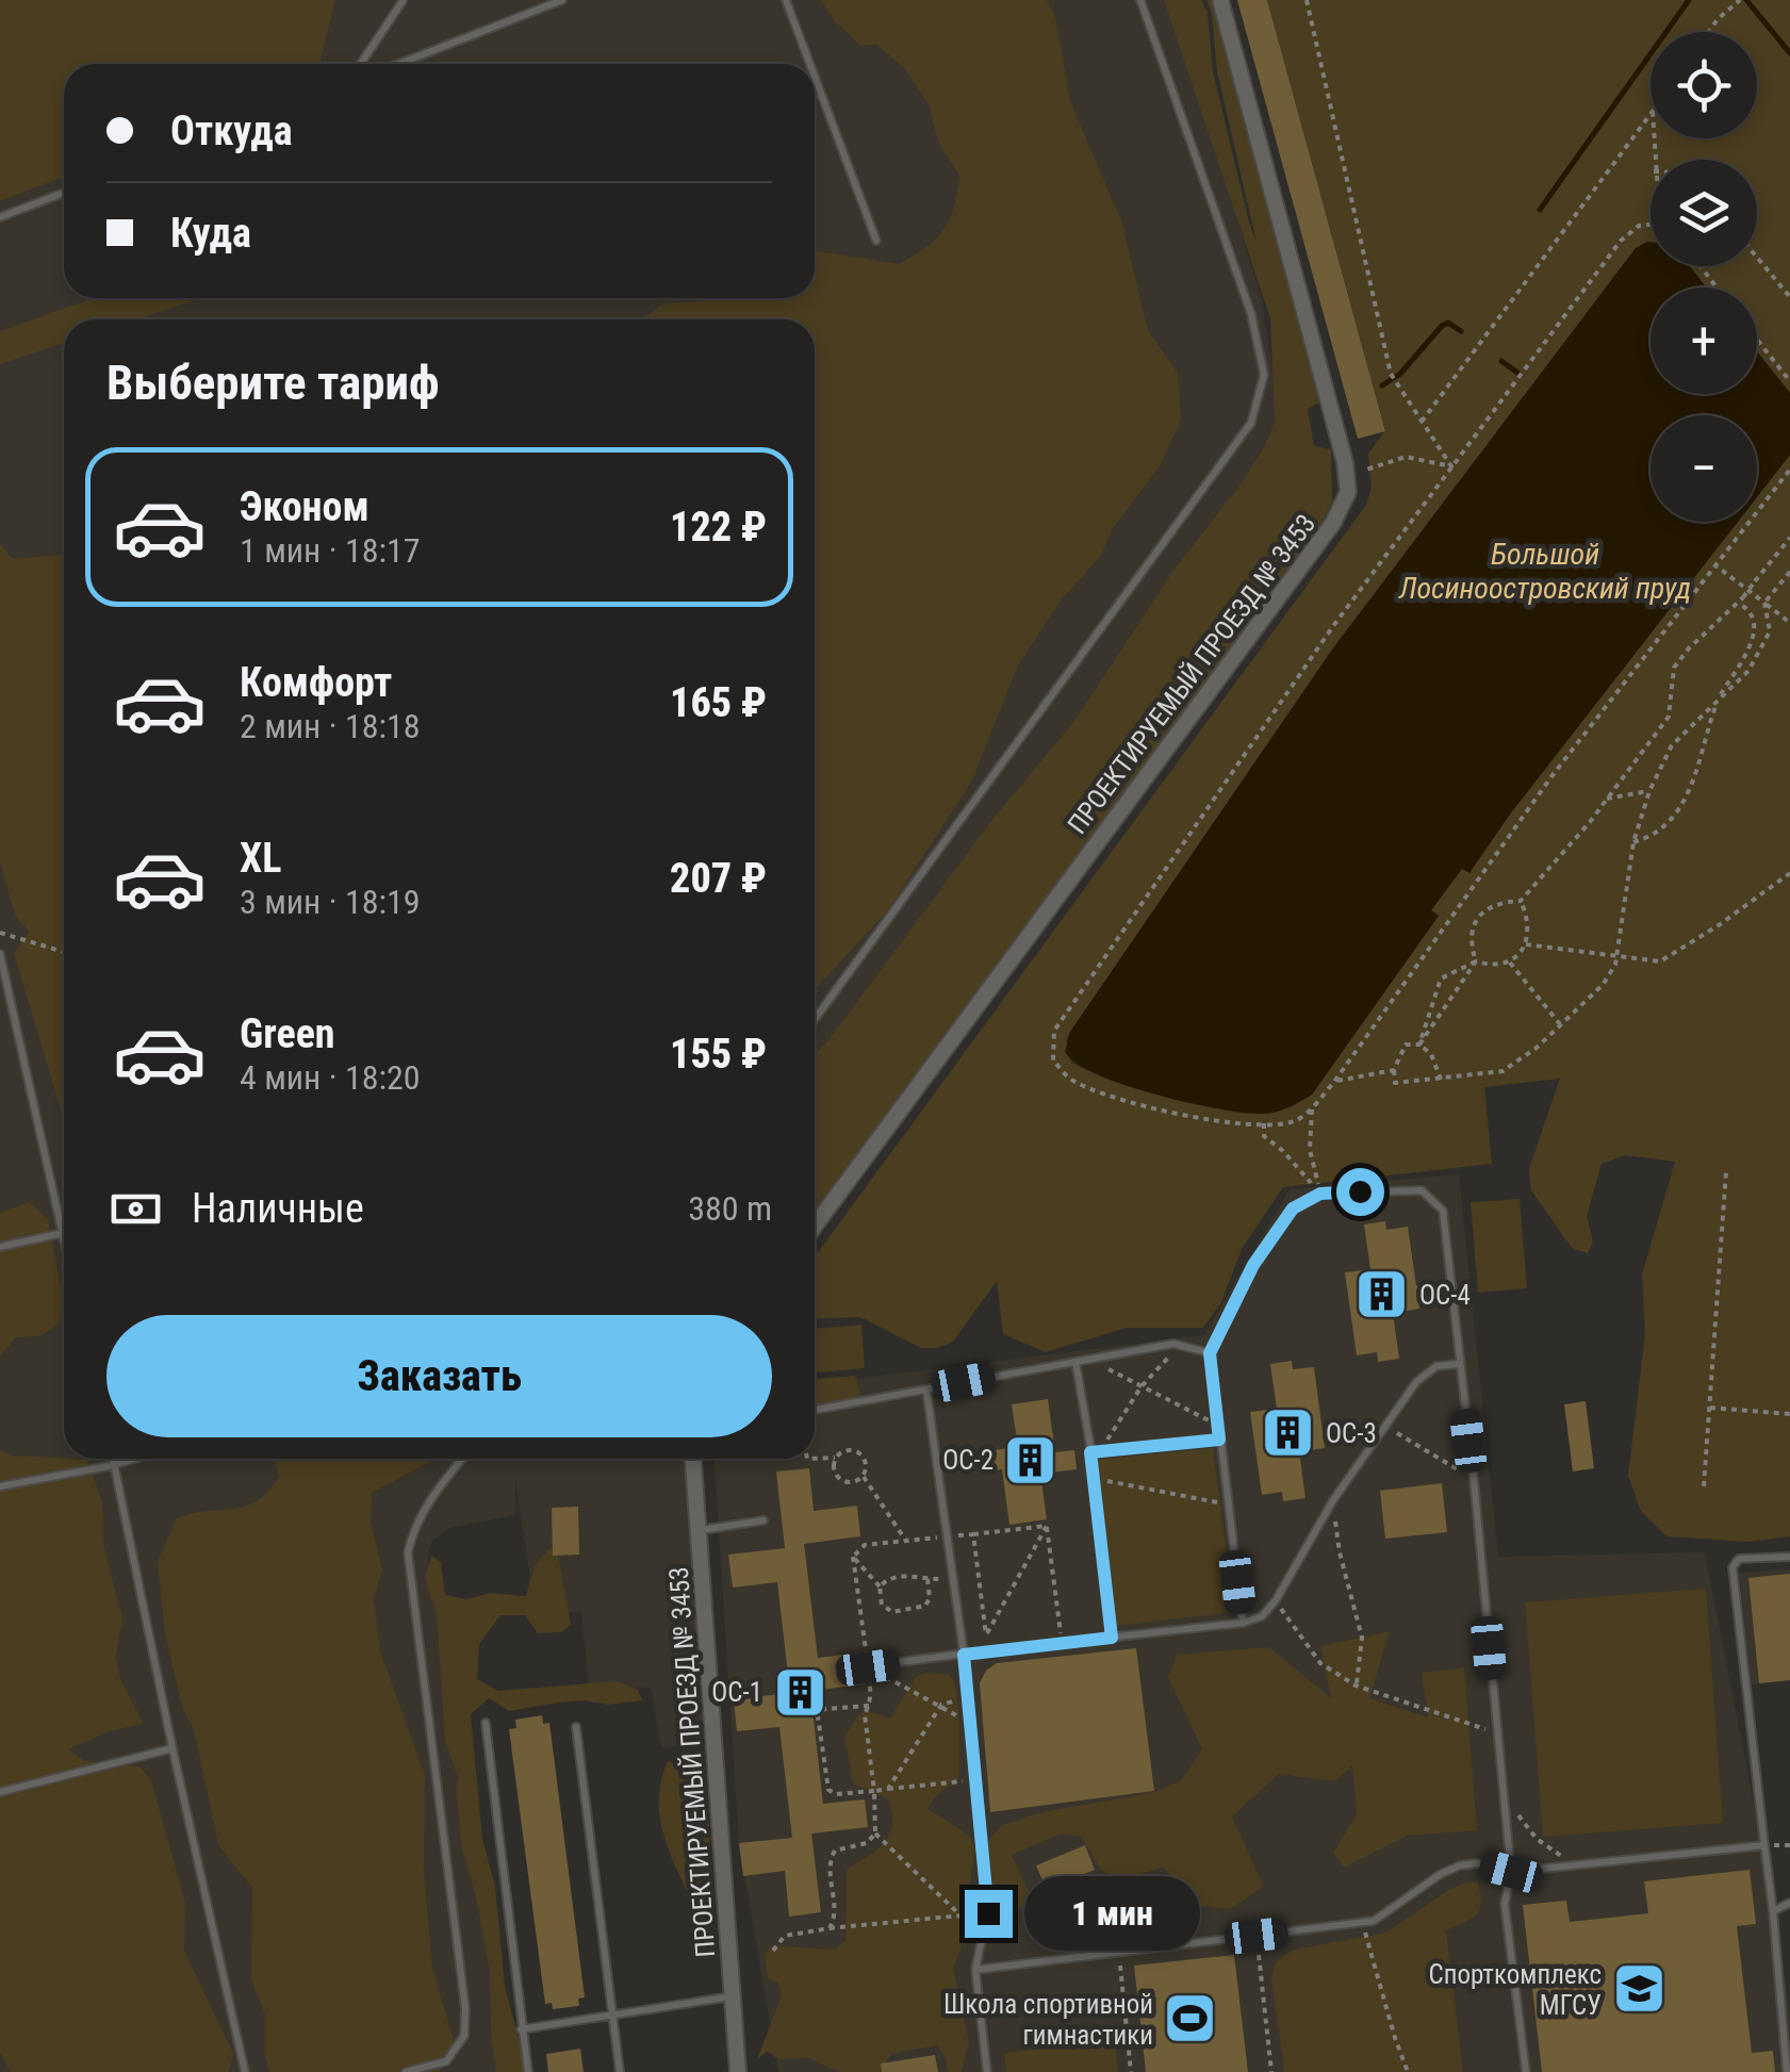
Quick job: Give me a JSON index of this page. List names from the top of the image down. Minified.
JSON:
{"streets":{"street":["ПРОЕКТИРУЕМЫЙ ПРОЕЗД № 3453"]},"water":["Большой Лосиноостровский пруд"],"places":{"building":["ОС-4","ОС-3","ОС-2","ОС-1"],"school or university":["Спорткомплекс МГСУ"],"sports":["Школа спортивной гимнастики"]},"page":{"map_buttons":["+","−"],"banner":["Откуда","Куда"],"heading":"Выберите тариф","list":[{"name":"Эконом","note":"1 мин · 18:17","value":"122 ₽"},{"name":"Комфорт","note":"2 мин · 18:18","value":"165 ₽"},{"name":"XL","note":"3 мин · 18:19","value":"207 ₽"},{"name":"Green","note":"4 мин · 18:20","value":"155 ₽"}],"pay":["Наличные","380 m"],"buttons":"Заказать","bubble":"1 мин"}}
